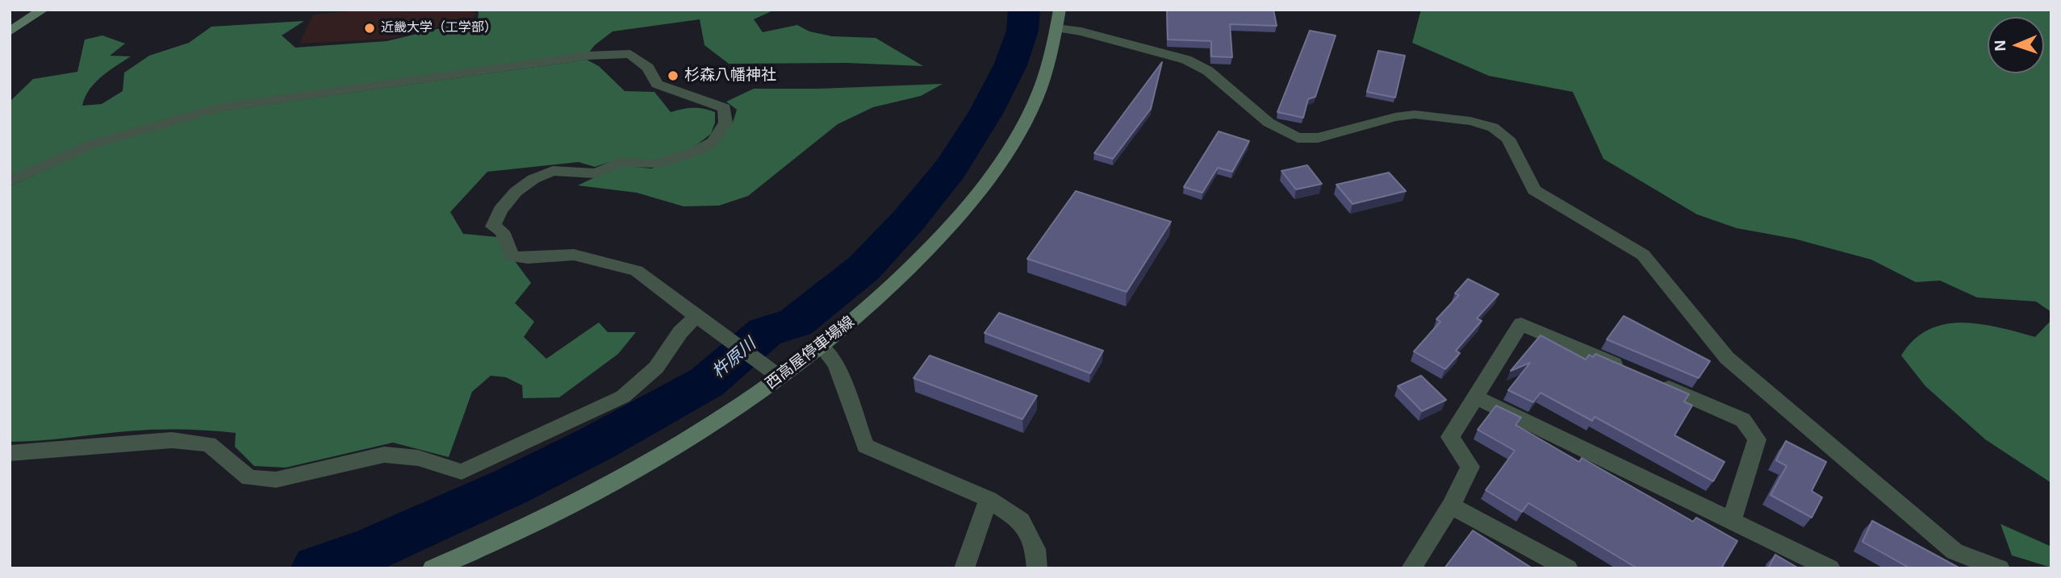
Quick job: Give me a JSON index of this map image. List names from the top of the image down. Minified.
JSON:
{"streets":{"main road":["西高屋停車場線"]},"water":["杵原川"],"places":["近畿大学（工学部）","杉森八幡神社"],"north":"left"}
